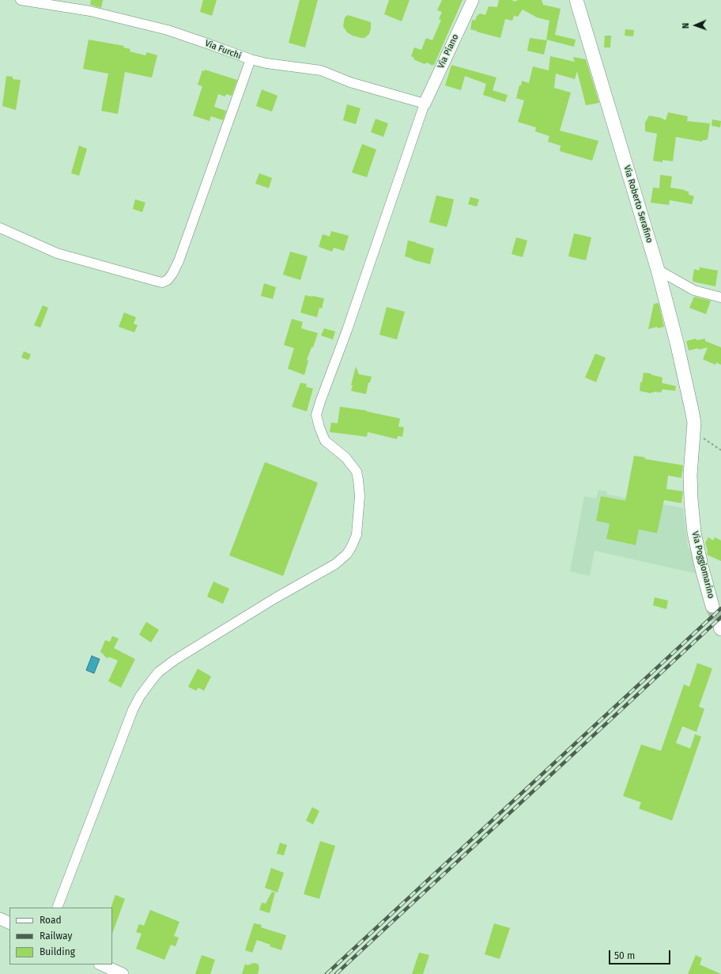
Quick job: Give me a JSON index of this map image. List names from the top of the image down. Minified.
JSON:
{"streets":{"main road":["Via Roberto Serafino","Via Poggiomarino"],"street":["Via Furchi","Via Piano"]},"crossings":[["Via Furchi","Via Piano"],["Via Roberto Serafino","Via Poggiomarino"]],"legend":["Road","Railway","Building"],"scale_bar":"50 m","north":"left"}
